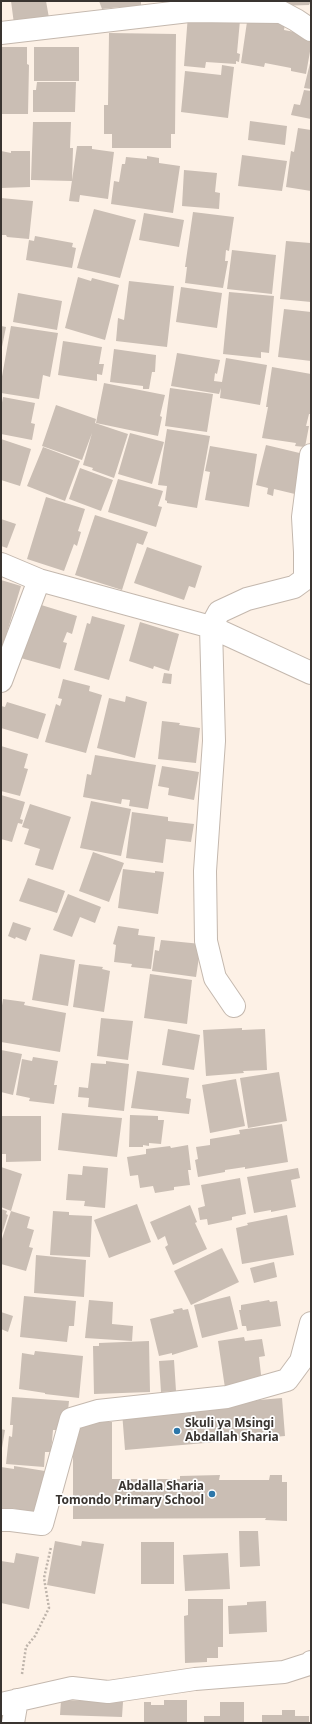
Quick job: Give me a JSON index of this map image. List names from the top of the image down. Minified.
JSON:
{"places":["Skuli ya Msingi Abdallah Sharia","Abdalla Sharia Tomondo Primary School"]}
